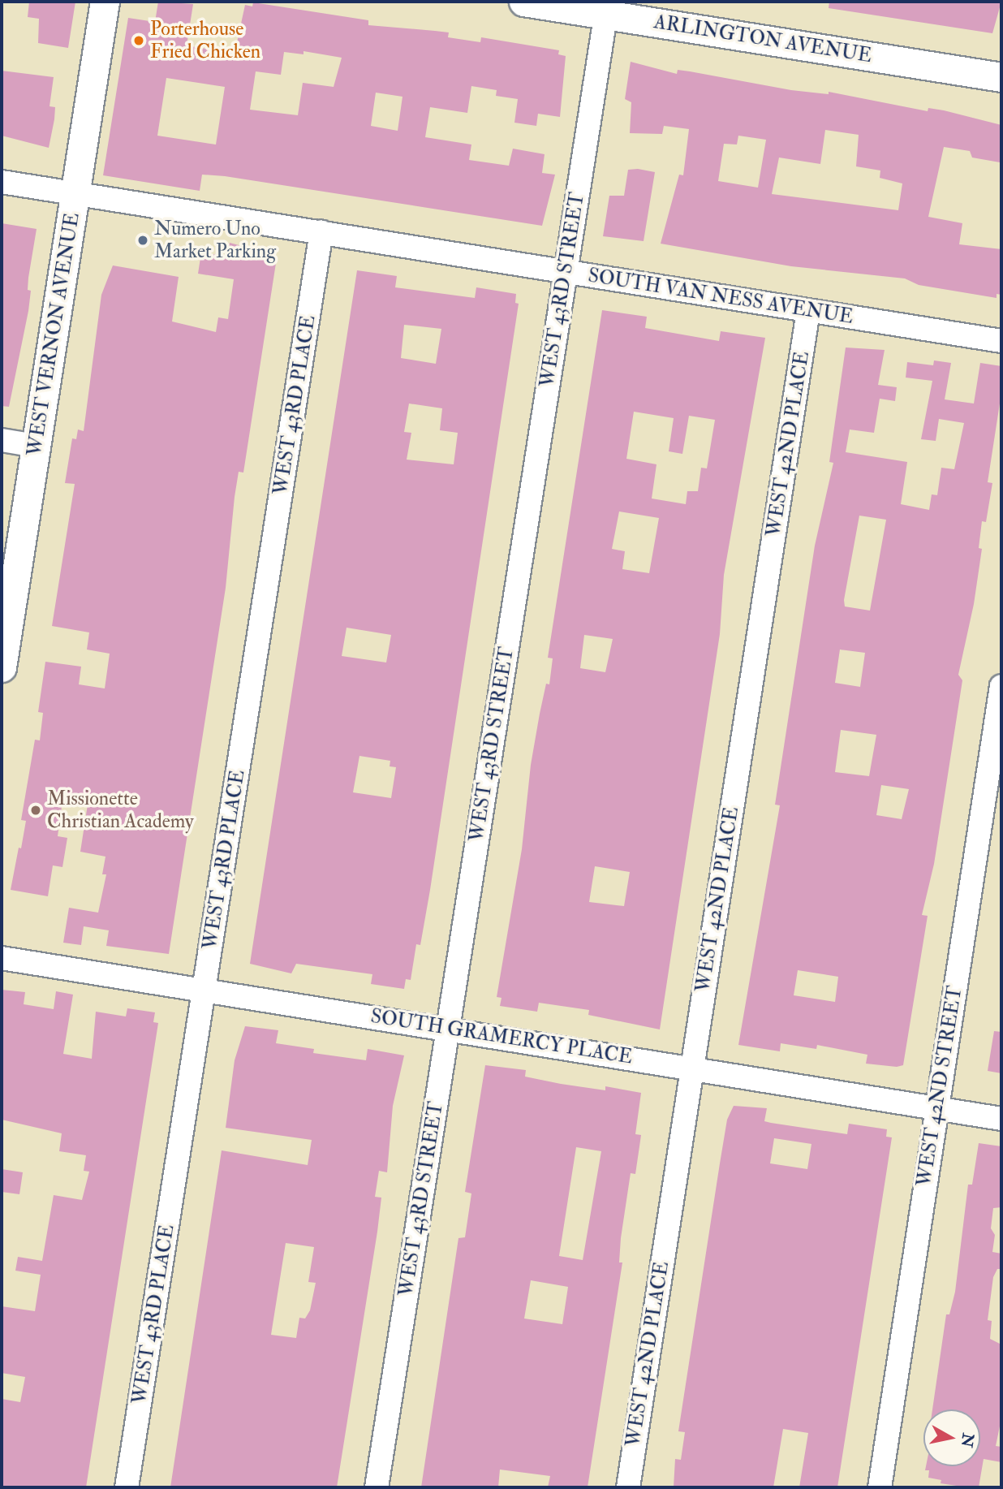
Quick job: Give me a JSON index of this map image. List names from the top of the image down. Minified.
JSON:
{"streets":{"main road":["ARLINGTON AVENUE","WEST VERNON AVENUE"],"street":["WEST 43RD STREET","SOUTH VAN NESS AVENUE","WEST 43RD PLACE","WEST 42ND PLACE","SOUTH GRAMERCY PLACE","WEST 42ND STREET"]},"crossings":[["ARLINGTON AVENUE","WEST 43RD STREET"],["WEST 43RD STREET","SOUTH VAN NESS AVENUE"],["WEST 43RD STREET","SOUTH GRAMERCY PLACE"],["SOUTH VAN NESS AVENUE","WEST VERNON AVENUE"],["SOUTH VAN NESS AVENUE","WEST 43RD PLACE"],["SOUTH VAN NESS AVENUE","WEST 42ND PLACE"],["WEST 43RD PLACE","SOUTH GRAMERCY PLACE"],["WEST 42ND PLACE","SOUTH GRAMERCY PLACE"],["SOUTH GRAMERCY PLACE","WEST 42ND STREET"]],"places":["Porterhouse Fried Chicken","Numero Uno Market Parking","Missionette Christian Academy"],"north":"right"}
